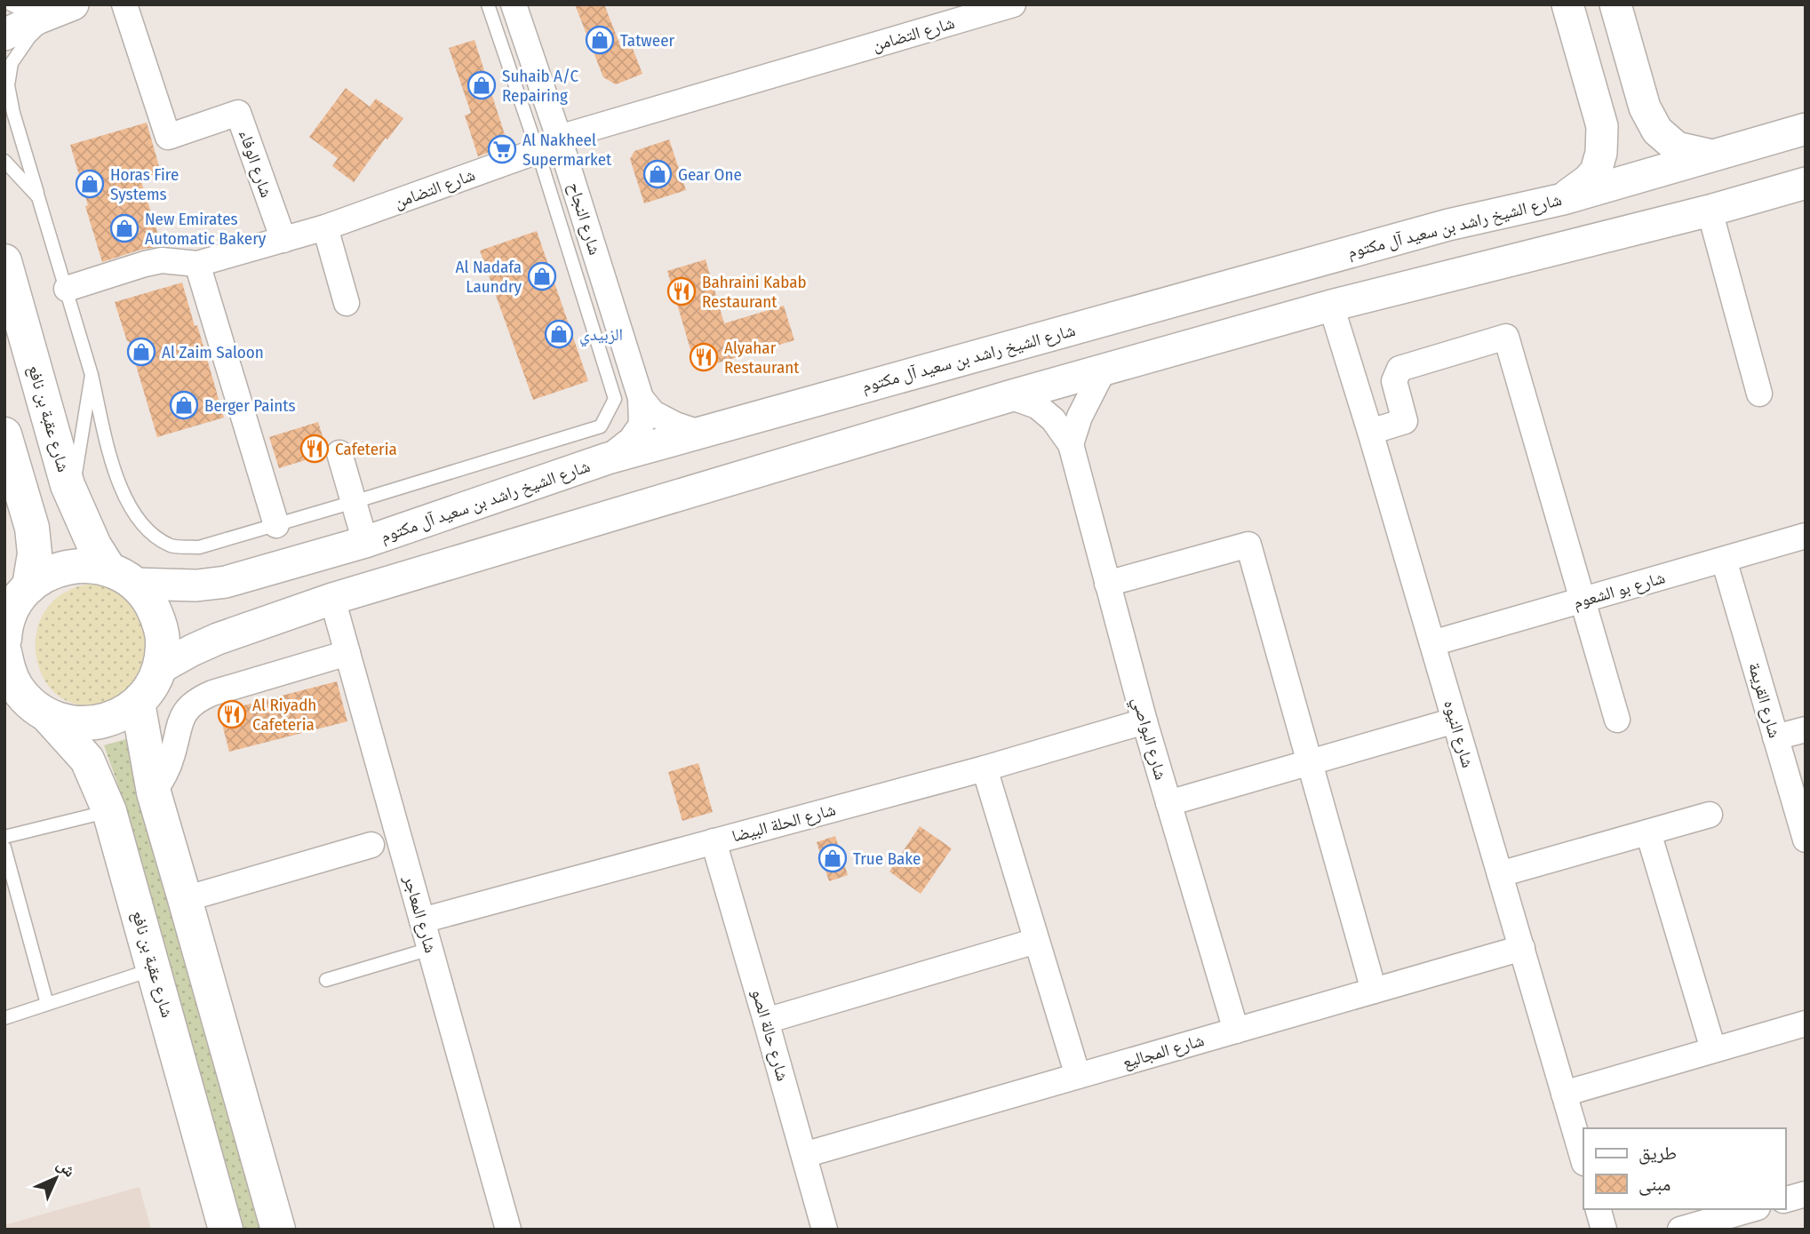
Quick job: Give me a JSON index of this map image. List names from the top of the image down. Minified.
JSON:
{"streets":{"main road":["شارع عقبة بن نافع"],"street":["شارع التضامن","شارع الوفاء","شارع النجاح","شارع الشيخ راشد بن سعيد آل مكتوم","شارع بو الشعوم","شارع القريمة","شارع النيوه","شارع البواصي","شارع الحلة البيضا","شارع المعاجر","شارع حالة الصو","شارع المجاليع"]},"crossings":[["شارع التضامن","شارع الوفاء"],["شارع التضامن","شارع النجاح"],["شارع النجاح","شارع الشيخ راشد بن سعيد آل مكتوم"],["شارع الشيخ راشد بن سعيد آل مكتوم","شارع عقبة بن نافع"],["شارع بو الشعوم","شارع القريمة"],["شارع بو الشعوم","شارع النيوه"],["شارع النيوه","شارع المجاليع"],["شارع البواصي","شارع الحلة البيضا"],["شارع البواصي","شارع المجاليع"],["شارع الحلة البيضا","شارع المعاجر"],["شارع الحلة البيضا","شارع حالة الصو"],["شارع حالة الصو","شارع المجاليع"]],"places":{"shop":["Tatweer","Suhaib A/C Repairing","Gear One","Horas Fire Systems","New Emirates Automatic Bakery","Al Nadafa Laundry","الزبيدي","Al Zaim Saloon","Berger Paints","True Bake"],"supermarket":["Al Nakheel Supermarket"],"restaurant":["Bahraini Kabab Restaurant","Alyahar Restaurant","Cafeteria","Al Riyadh Cafeteria"]},"legend":["طريق","مبنى"],"north":"top right"}
